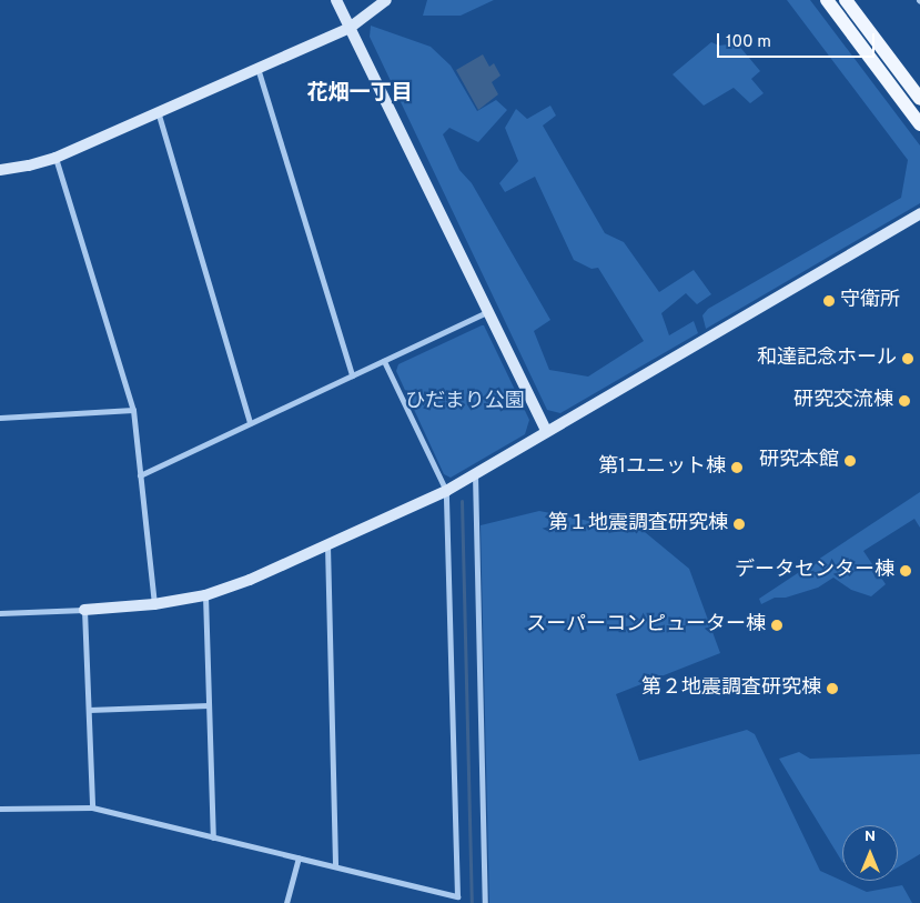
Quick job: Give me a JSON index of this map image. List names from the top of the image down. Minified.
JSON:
{"districts":["花畑一丁目"],"parks":["ひだまり公園"],"places":["守衛所","和達記念ホール","研究交流棟","研究本館","第1ユニット棟","第１地震調査研究棟","データセンター棟","スーパーコンピューター棟","第２地震調査研究棟"],"scale_bar":"100 m","north":"top"}
